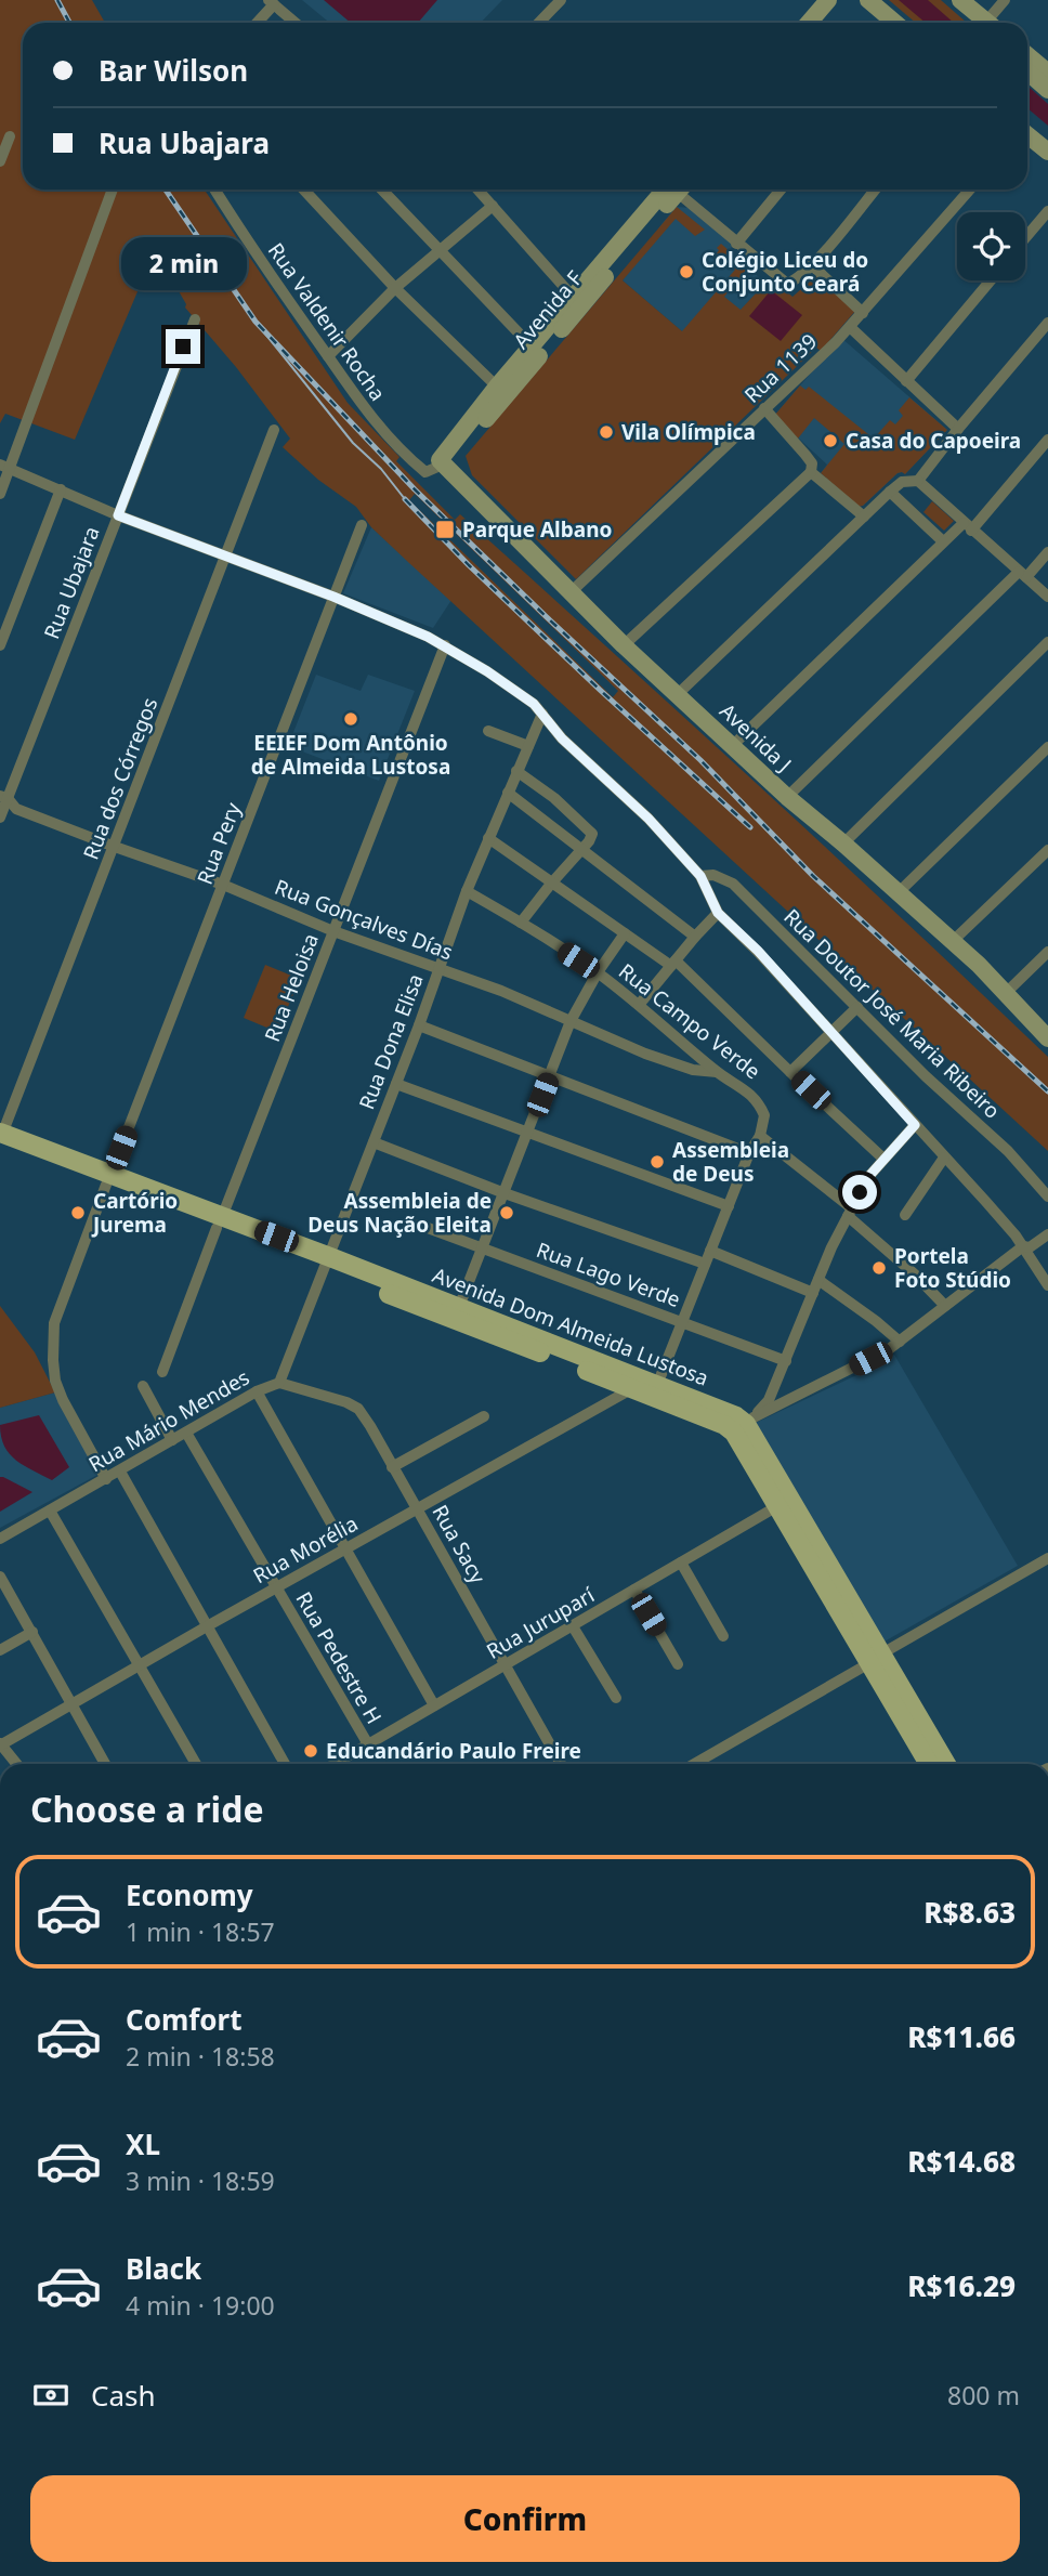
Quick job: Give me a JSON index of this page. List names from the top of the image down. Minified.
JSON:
{"streets":{"main road":["Avenida Dom Almeida Lustosa"],"street":["Avenida F","Rua Valdenir Rocha","Rua 1139","Rua Ubajara","Avenida J","Rua dos Córregos","Rua Pery","Rua Gonçalves Días","Rua Heloisa","Rua Doutor José Maria Ribeiro","Rua Campo Verde","Rua Dona Elisa","Rua Lago Verde","Rua Mário Mendes","Rua Sacy","Rua Morélia","Rua Juruparí","Rua Pedestre H"]},"crossings":[["Avenida F","Rua Valdenir Rocha"],["Avenida F","Avenida J"],["Rua Valdenir Rocha","Avenida J"],["Rua 1139","Avenida J"],["Rua Ubajara","Rua Gonçalves Días"],["Rua dos Córregos","Rua Gonçalves Días"],["Rua dos Córregos","Avenida Dom Almeida Lustosa"],["Rua Pery","Rua Gonçalves Días"],["Rua Pery","Avenida Dom Almeida Lustosa"],["Rua Pery","Rua Mário Mendes"],["Rua Gonçalves Días","Rua Heloisa"],["Rua Gonçalves Días","Rua Campo Verde"],["Rua Gonçalves Días","Rua Dona Elisa"],["Rua Heloisa","Avenida Dom Almeida Lustosa"],["Rua Campo Verde","Rua Dona Elisa"],["Rua Dona Elisa","Avenida Dom Almeida Lustosa"],["Rua Dona Elisa","Rua Mário Mendes"],["Avenida Dom Almeida Lustosa","Rua Mário Mendes"],["Avenida Dom Almeida Lustosa","Rua Morélia"],["Avenida Dom Almeida Lustosa","Rua Juruparí"],["Rua Mário Mendes","Rua Sacy"],["Rua Mário Mendes","Rua Pedestre H"],["Rua Sacy","Rua Morélia"],["Rua Sacy","Rua Juruparí"],["Rua Morélia","Rua Pedestre H"],["Rua Juruparí","Rua Pedestre H"]],"places":{"other":["Colégio Liceu do Conjunto Ceará","Vila Olímpica","Casa do Capoeira","EEIEF Dom Antônio de Almeida Lustosa","Assembleia de Deus","Cartório Jurema","Assembleia de Deus Nação Eleita","Portela Foto Stúdio","Educandário Paulo Freire"],"transit":["Parque Albano"]},"page":{"banner":["Bar Wilson","Rua Ubajara"],"bubble":"2 min","heading":"Choose a ride","list":[{"name":"Economy","note":"1 min · 18:57","value":"R$8.63"},{"name":"Comfort","note":"2 min · 18:58","value":"R$11.66"},{"name":"XL","note":"3 min · 18:59","value":"R$14.68"},{"name":"Black","note":"4 min · 19:00","value":"R$16.29"}],"pay":["Cash","800 m"],"buttons":"Confirm"}}
